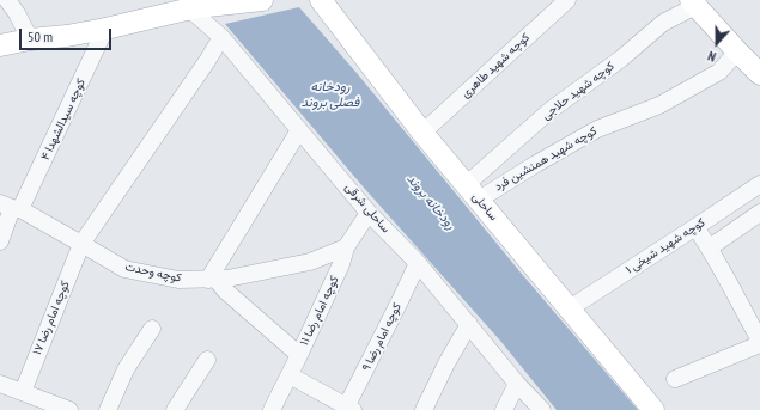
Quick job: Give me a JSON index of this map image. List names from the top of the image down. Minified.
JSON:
{"streets":{"main road":["ساحلی"],"street":["کوچه شهید طاهری","کوچه شهید حلاجی","کوچه سیدالشهدا ۴","کوچه شهید همنشین فرد","ساحلی شرقی","کوچه شهید شیخی ۱","کوچه وحدت","کوچه امام رضا ۱۱","کوچه امام رضا ۱۷","کوچه امام رضا ۹"]},"crossings":[["کوچه شهید طاهری","ساحلی"],["کوچه شهید حلاجی","کوچه شهید همنشین فرد"],["کوچه شهید حلاجی","ساحلی"],["کوچه سیدالشهدا ۴","کوچه وحدت"],["کوچه شهید همنشین فرد","ساحلی"],["ساحلی","کوچه شهید شیخی ۱"],["ساحلی شرقی","کوچه امام رضا ۱۱"],["ساحلی شرقی","کوچه امام رضا ۱۷"],["ساحلی شرقی","کوچه امام رضا ۹"],["کوچه وحدت","کوچه امام رضا ۱۱"],["کوچه وحدت","کوچه امام رضا ۱۷"]],"water":["رودخانه فصلی بروند","رودخانه بروند"],"scale_bar":"50 m","north":"bottom"}
